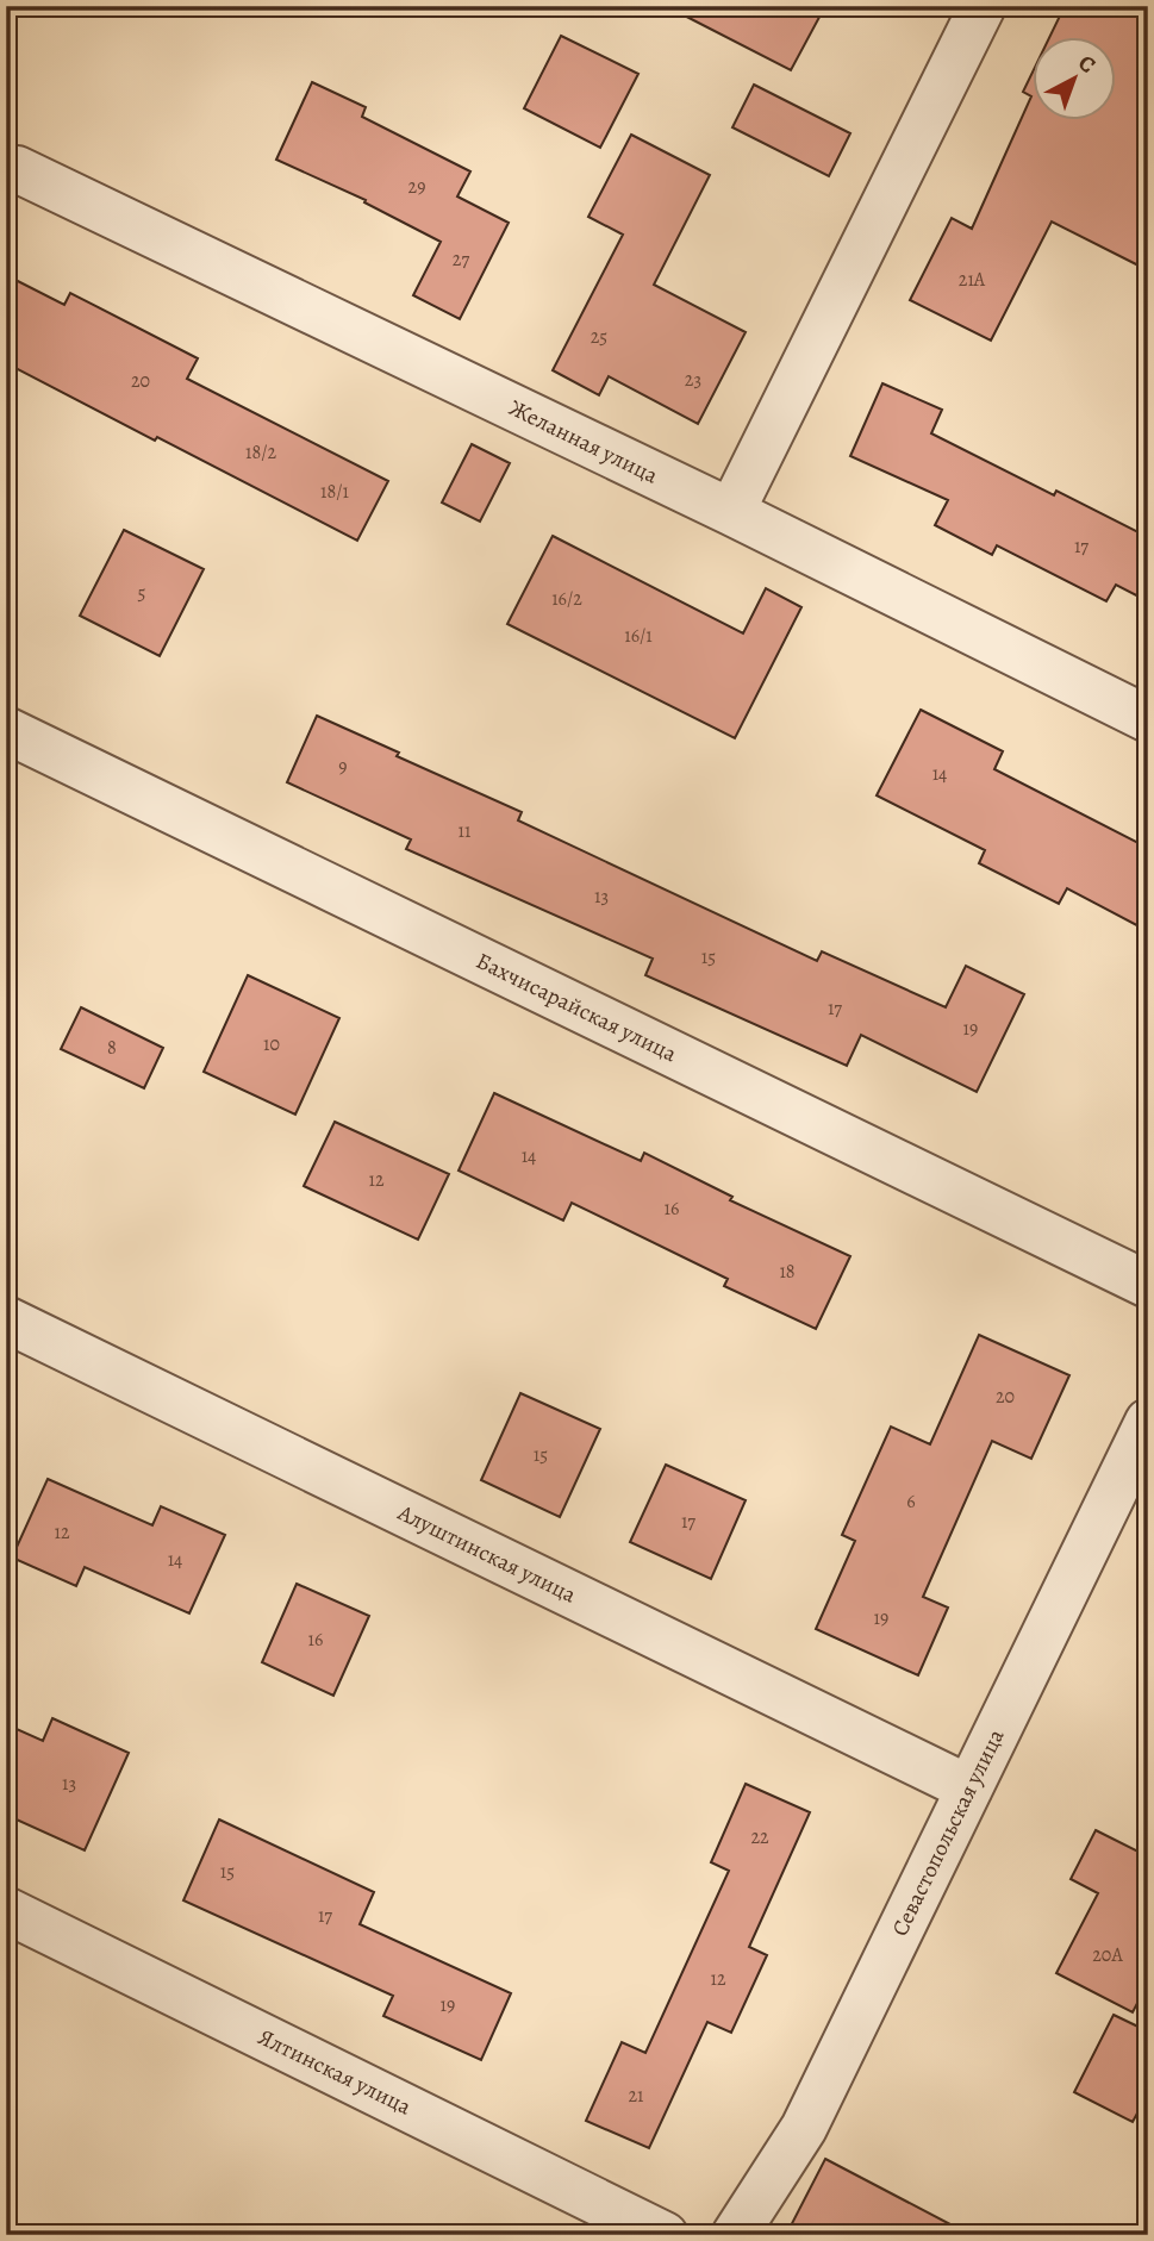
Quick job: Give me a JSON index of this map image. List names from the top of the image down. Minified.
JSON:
{"streets":{"street":["Желанная улица","Бахчисарайская улица","Алуштинская улица","Севастопольская улица","Ялтинская улица"]},"crossings":[["Алуштинская улица","Севастопольская улица"]],"house_numbers":["29","27","21А","25","23","20","18/2","18/1","17","5","16/2","16/1","9","14","11","13","15","17","19","10","8","14","12","16","18","20","15","6","17","12","14","19","16","13","22","15","17","20А","12","19","21"],"north":"top right"}
